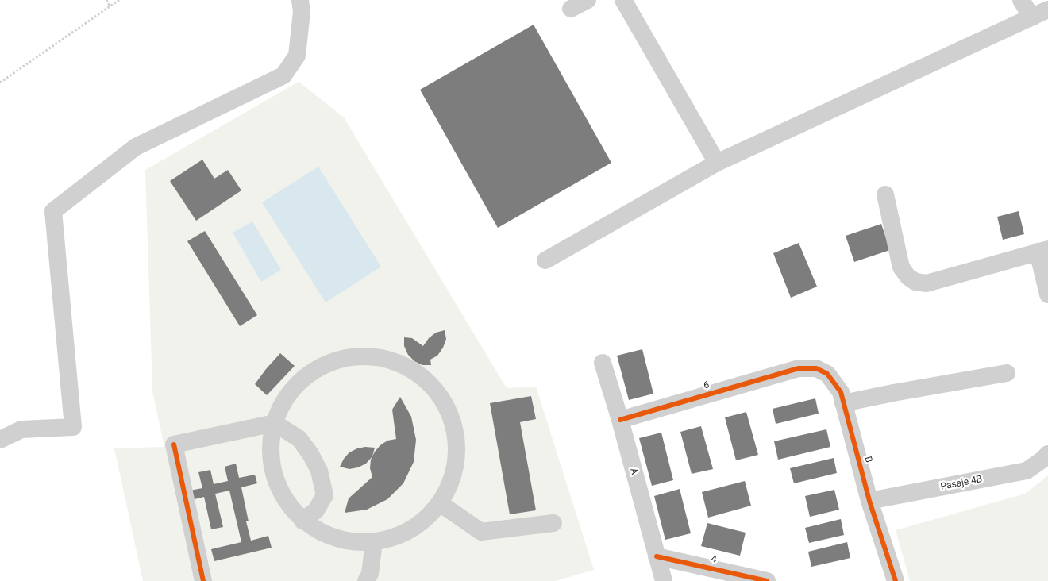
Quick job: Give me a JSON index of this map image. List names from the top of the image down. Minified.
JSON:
{"streets":{"street":["6","B","A","Pasaje 4B","4"]},"crossings":[["6","B"],["6","A"],["B","Pasaje 4B"],["A","4"]]}
